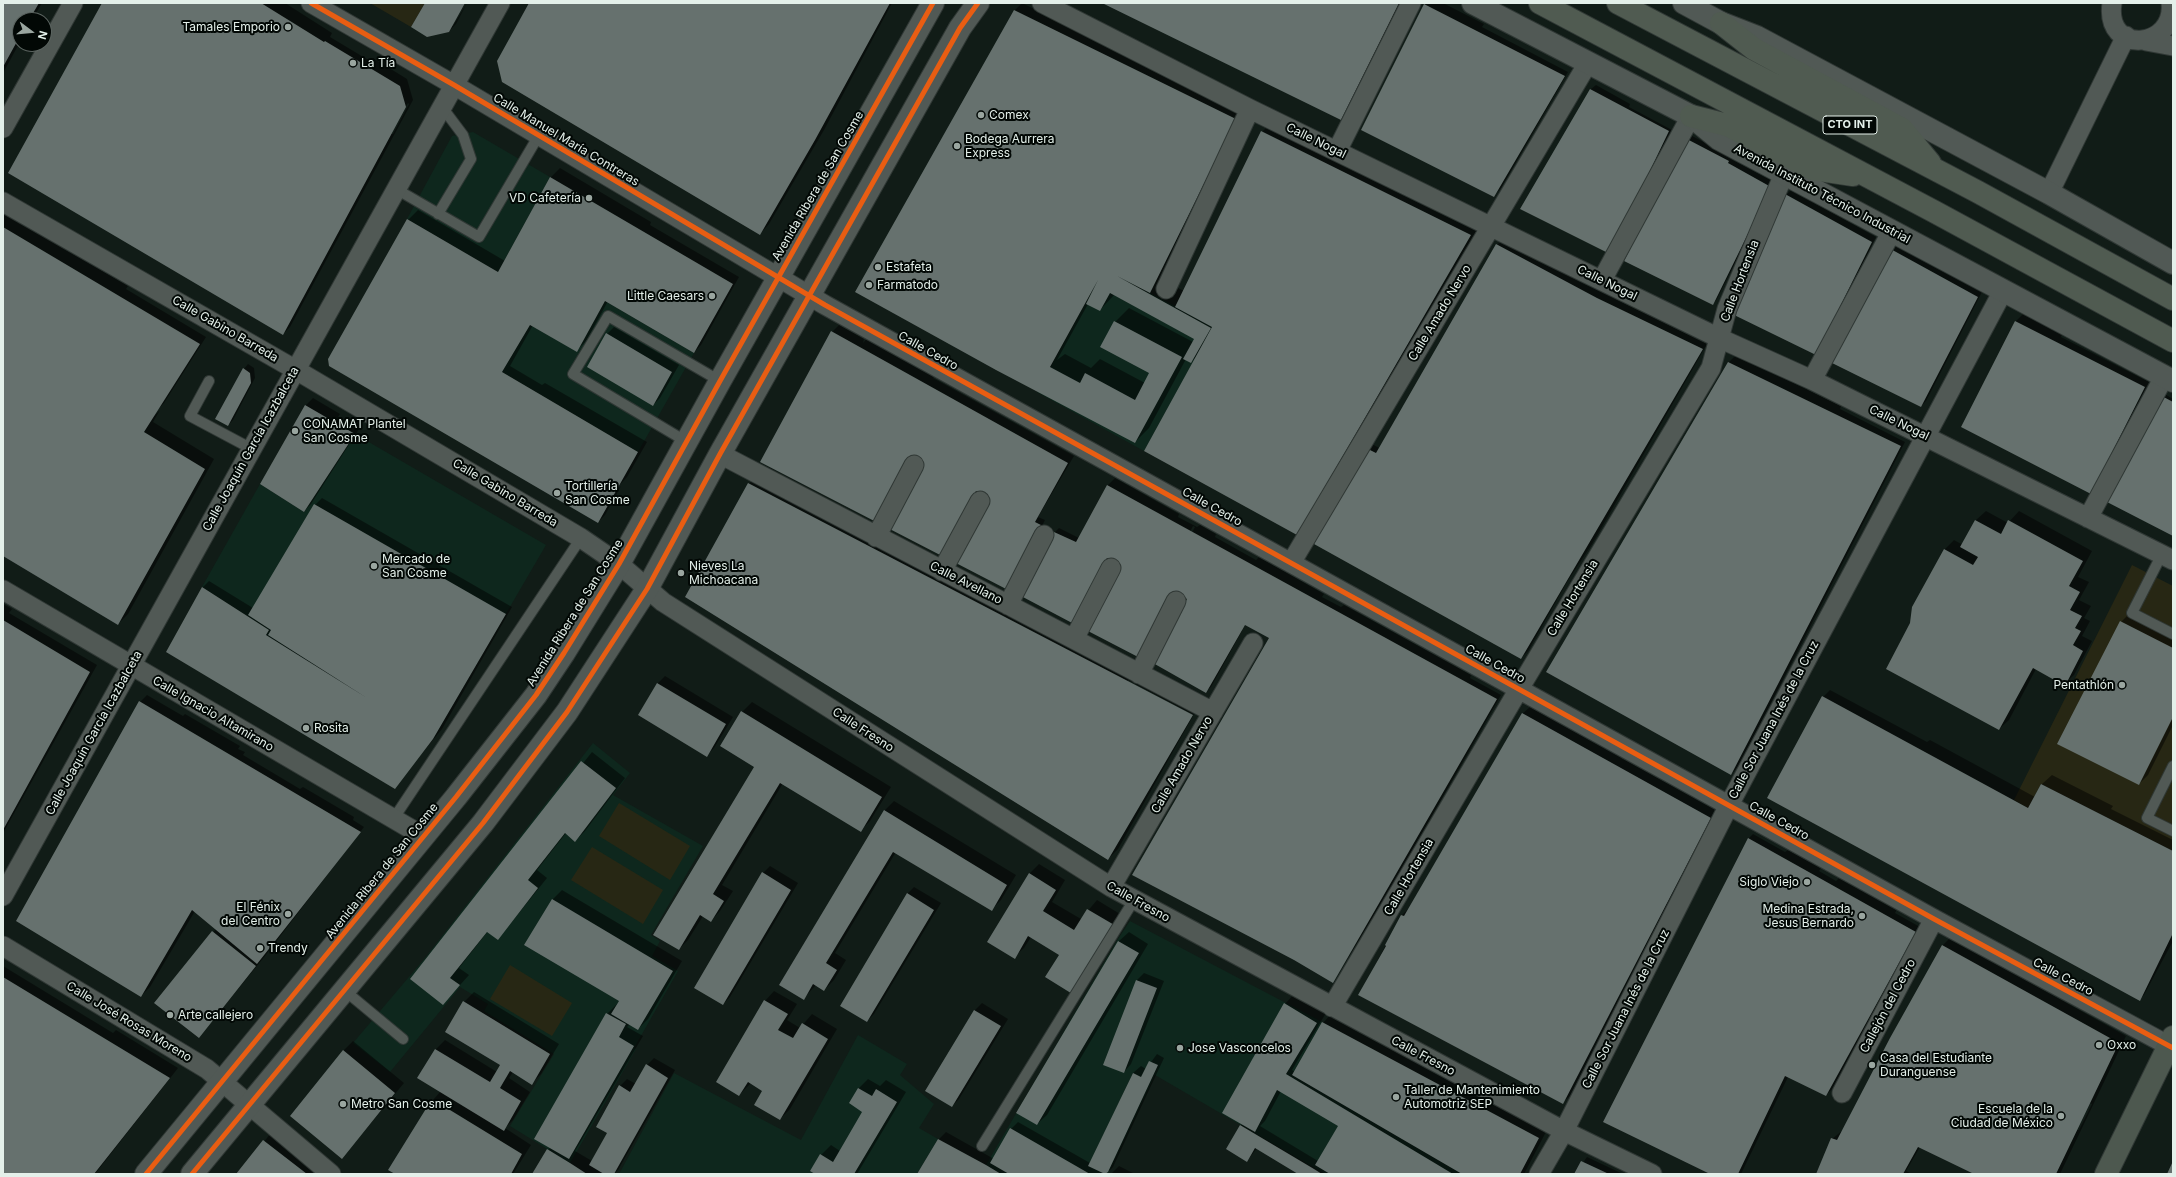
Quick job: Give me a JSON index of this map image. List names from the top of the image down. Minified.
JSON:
{"streets":{"highway":["CTO INT"],"main road":["Avenida Ribera de San Cosme","Avenida Instituto Técnico Industrial"],"street":["Calle Manuel María Contreras","Calle Nogal","Calle Hortensia","Calle Amado Nervo","Calle Gabino Barreda","Calle Cedro","Calle Joaquín García Icazbalceta","Calle Avellano","Calle Ignacio Altamirano","Calle Sor Juana Inés de la Cruz","Calle Fresno","Callejón del Cedro","Calle José Rosas Moreno"]},"crossings":[["Calle Manuel María Contreras","Avenida Ribera de San Cosme"],["Calle Manuel María Contreras","Calle Cedro"],["Calle Manuel María Contreras","Calle Joaquín García Icazbalceta"],["Calle Nogal","Calle Hortensia"],["Calle Nogal","Calle Amado Nervo"],["Calle Nogal","Calle Sor Juana Inés de la Cruz"],["Avenida Ribera de San Cosme","Calle Gabino Barreda"],["Avenida Ribera de San Cosme","Calle Ignacio Altamirano"],["Avenida Ribera de San Cosme","Calle José Rosas Moreno"],["Avenida Instituto Técnico Industrial","Calle Hortensia"],["Avenida Instituto Técnico Industrial","Calle Amado Nervo"],["Avenida Instituto Técnico Industrial","Calle Sor Juana Inés de la Cruz"],["Calle Hortensia","Calle Cedro"],["Calle Hortensia","Calle Fresno"],["Calle Amado Nervo","Calle Cedro"],["Calle Amado Nervo","Calle Avellano"],["Calle Amado Nervo","Calle Fresno"],["Calle Gabino Barreda","Calle Joaquín García Icazbalceta"],["Calle Gabino Barreda","Calle Fresno"],["Calle Cedro","Calle Sor Juana Inés de la Cruz"],["Calle Cedro","Callejón del Cedro"],["Calle Joaquín García Icazbalceta","Calle Ignacio Altamirano"],["Calle Sor Juana Inés de la Cruz","Calle Fresno"]],"places":["Tamales Emporio","La Tía","Comex","Bodega Aurrera Express","VD Cafetería","Estafeta","Farmatodo","Little Caesars","CONAMAT Plantel San Cosme","Tortillería San Cosme","Mercado de San Cosme","Nieves La Michoacana","Pentathlón","Rosita","Siglo Viejo","El Fénix del Centro","Medina Estrada, Jesus Bernardo","Trendy","Arte callejero","Oxxo","Jose Vasconcelos","Casa del Estudiante Duranguense","Taller de Mantenimiento Automotriz SEP","Metro San Cosme","Escuela de la Ciudad de México"],"north":"right"}
